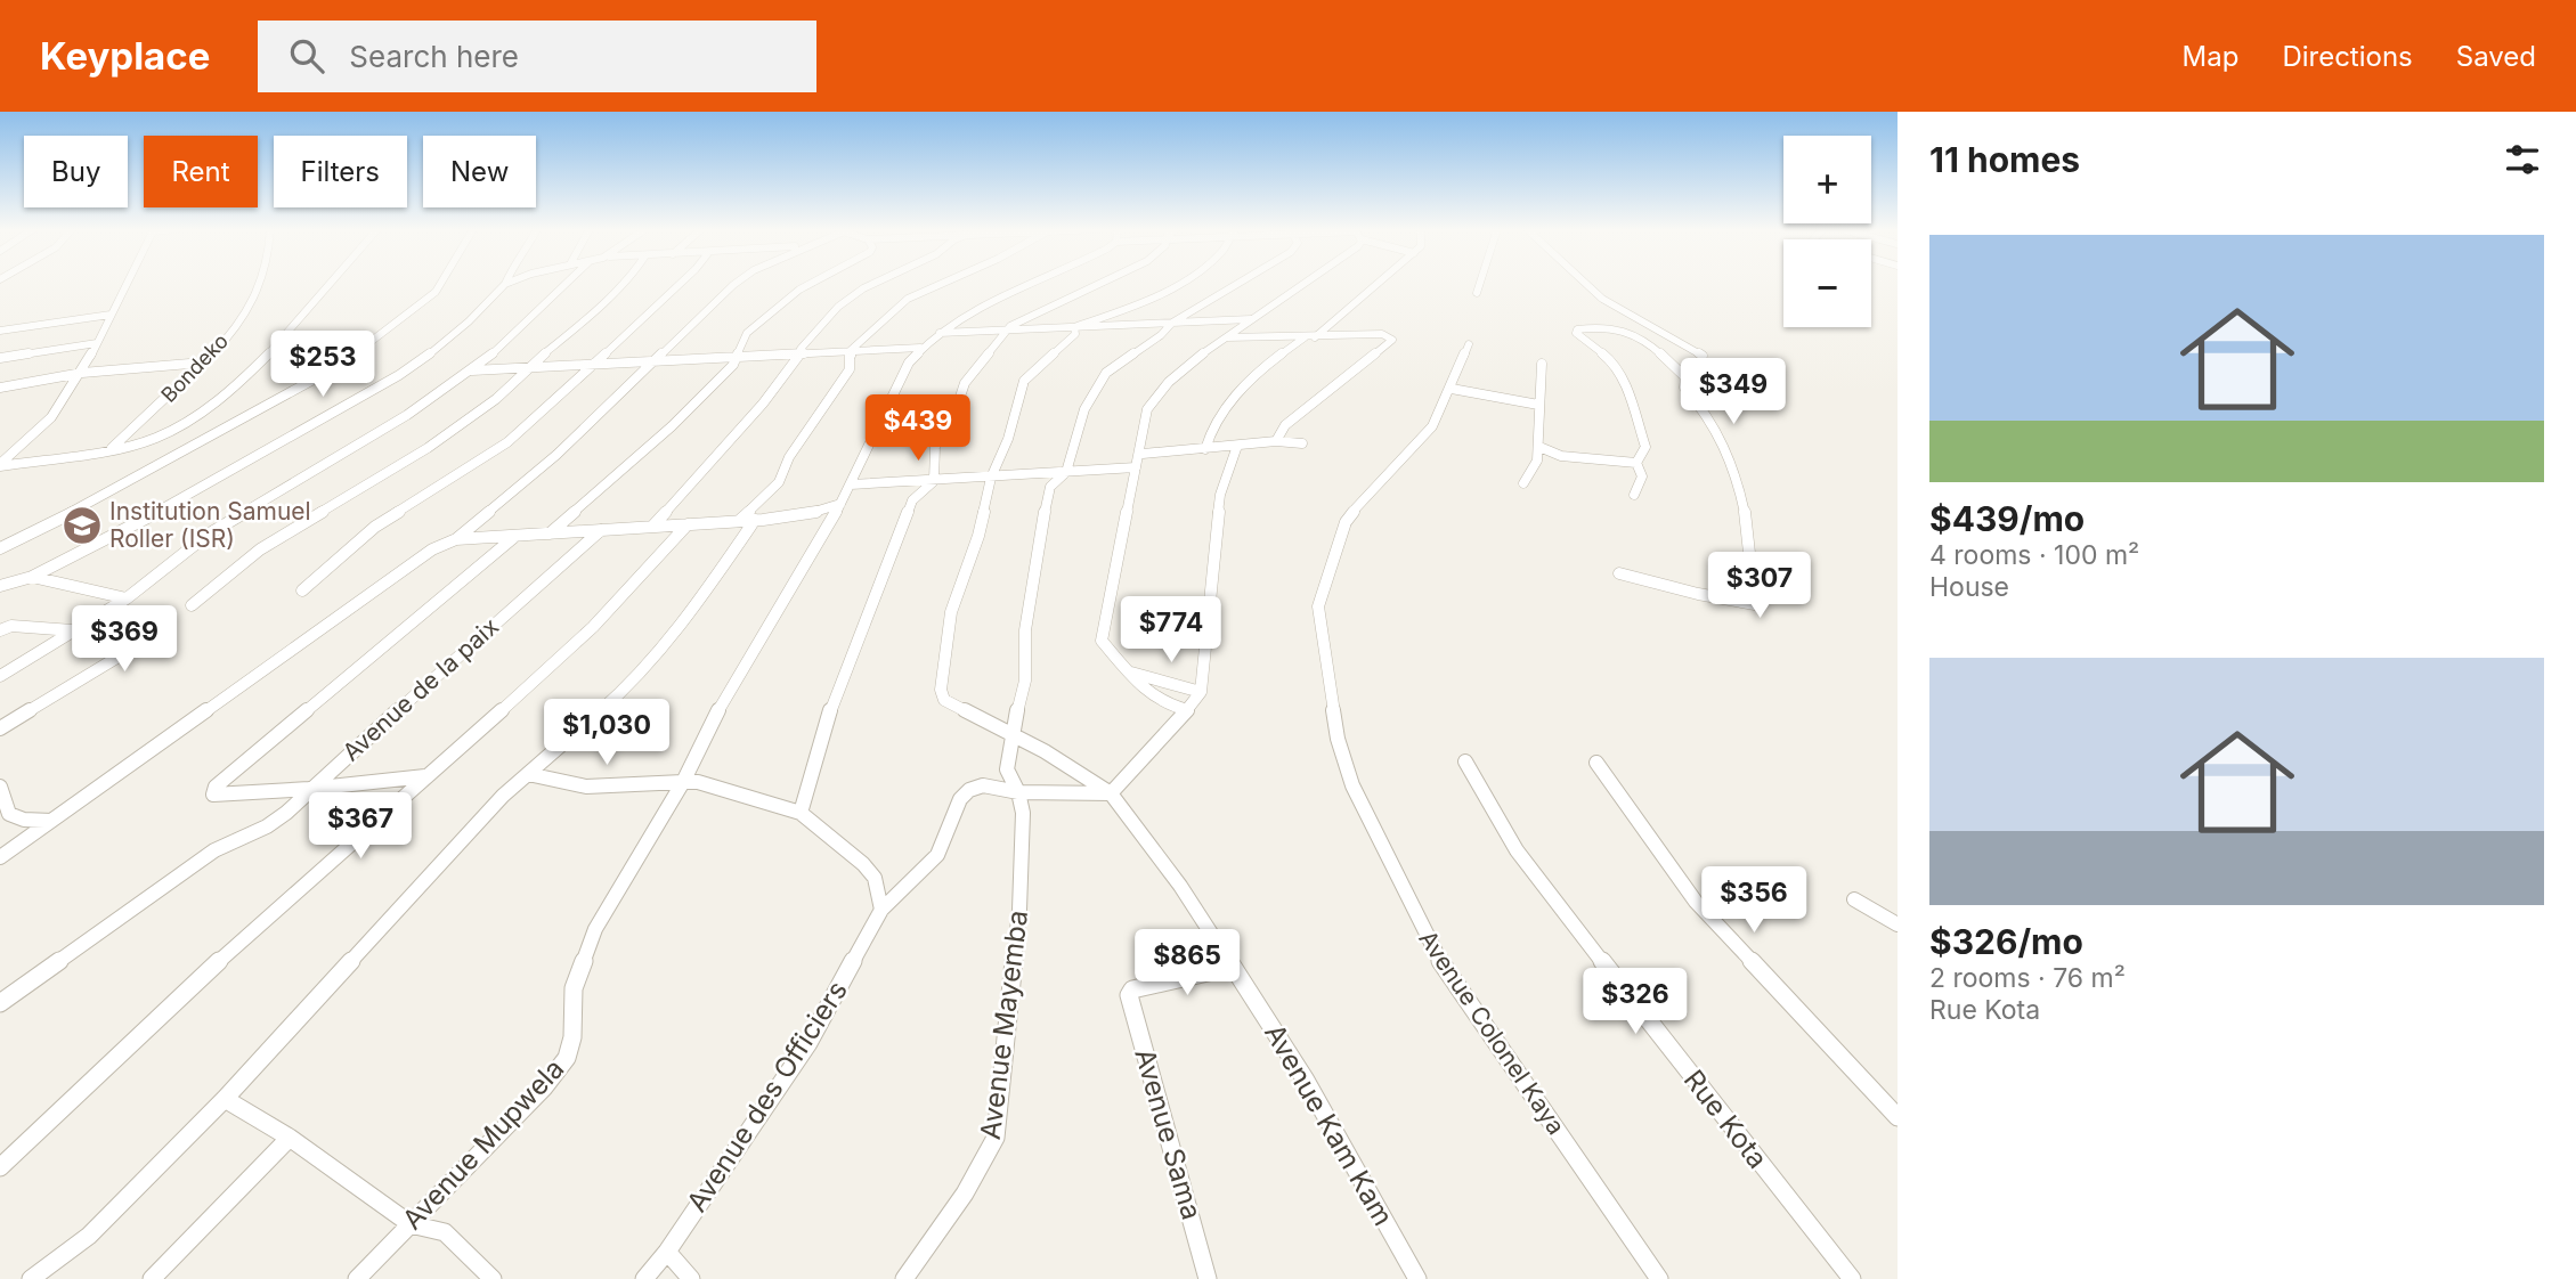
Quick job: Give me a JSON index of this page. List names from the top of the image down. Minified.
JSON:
{"streets":{"street":["Bondeko","Avenue de la paix","Avenue Mayemba","Avenue Colonel Kaya","Avenue des Officiers","Rue Kota","Avenue Kam Kam","Avenue Sama","Avenue Mupwela"]},"crossings":[["Avenue Mayemba","Avenue des Officiers"],["Avenue Mayemba","Avenue Kam Kam"],["Avenue Kam Kam","Avenue Sama"]],"places":{"school or university":["Institution Samuel Roller (ISR)"]},"page":{"header":"Keyplace","search":"Search here","nav":["Map","Directions","Saved"],"heading":"11 homes","map_buttons":["+","−"],"chip":["Buy","Rent","Filters","New"],"list":[{"name":"$439/mo","note":"4 rooms · 100 m² · House"},{"name":"$326/mo","note":"2 rooms · 76 m² · Rue Kota"}],"price":["$253","$349","$439","$307","$774","$369","$1,030","$367","$356","$865","$326"]}}
